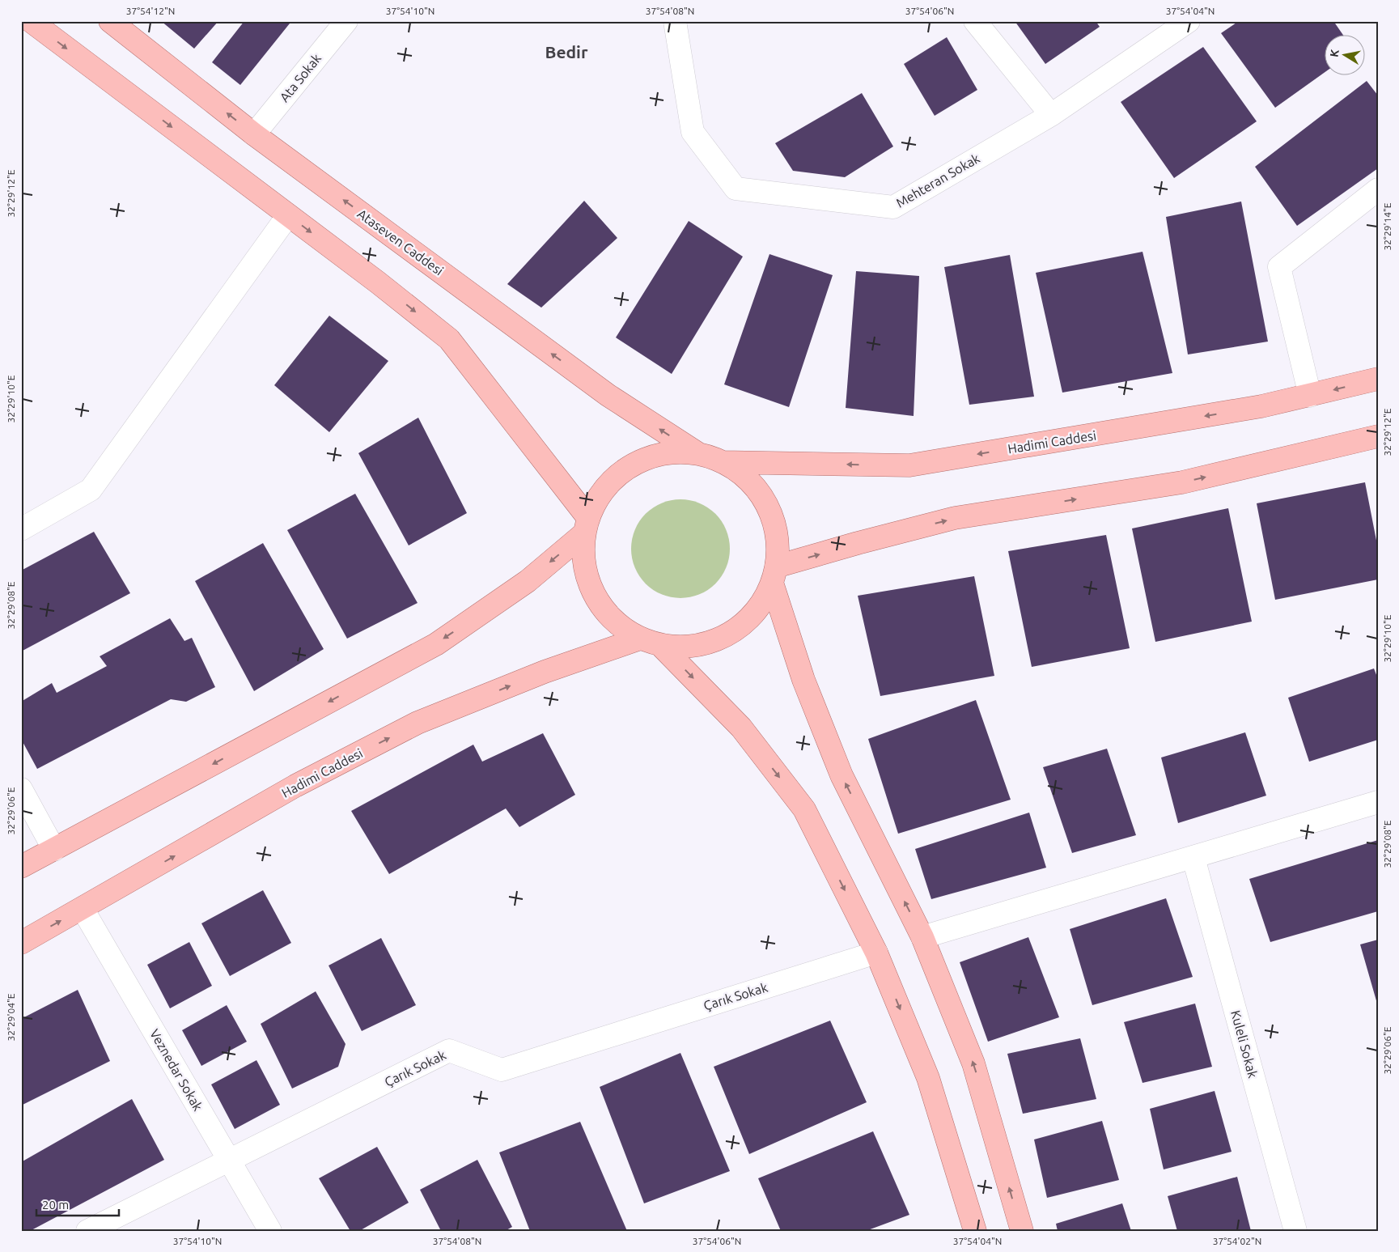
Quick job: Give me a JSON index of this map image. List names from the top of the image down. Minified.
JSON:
{"streets":{"main road":["Ataseven Caddesi","Hadimi Caddesi"],"street":["Ata Sokak","Mehteran Sokak","Çarık Sokak","Kuleli Sokak","Veznedar Sokak"]},"crossings":[["Ata Sokak","Ataseven Caddesi"],["Hadimi Caddesi","Veznedar Sokak"],["Çarık Sokak","Veznedar Sokak"]],"districts":["Bedir"],"scale_bar":"20 m","north":"left","coordinates":["37°54'12\"N","37°54'10\"N","37°54'08\"N","37°54'06\"N","37°54'04\"N","32°29'12\"E","32°29'14\"E","32°29'10\"E","32°29'08\"E","32°29'06\"E","32°29'04\"E","37°54'02\"N"]}
